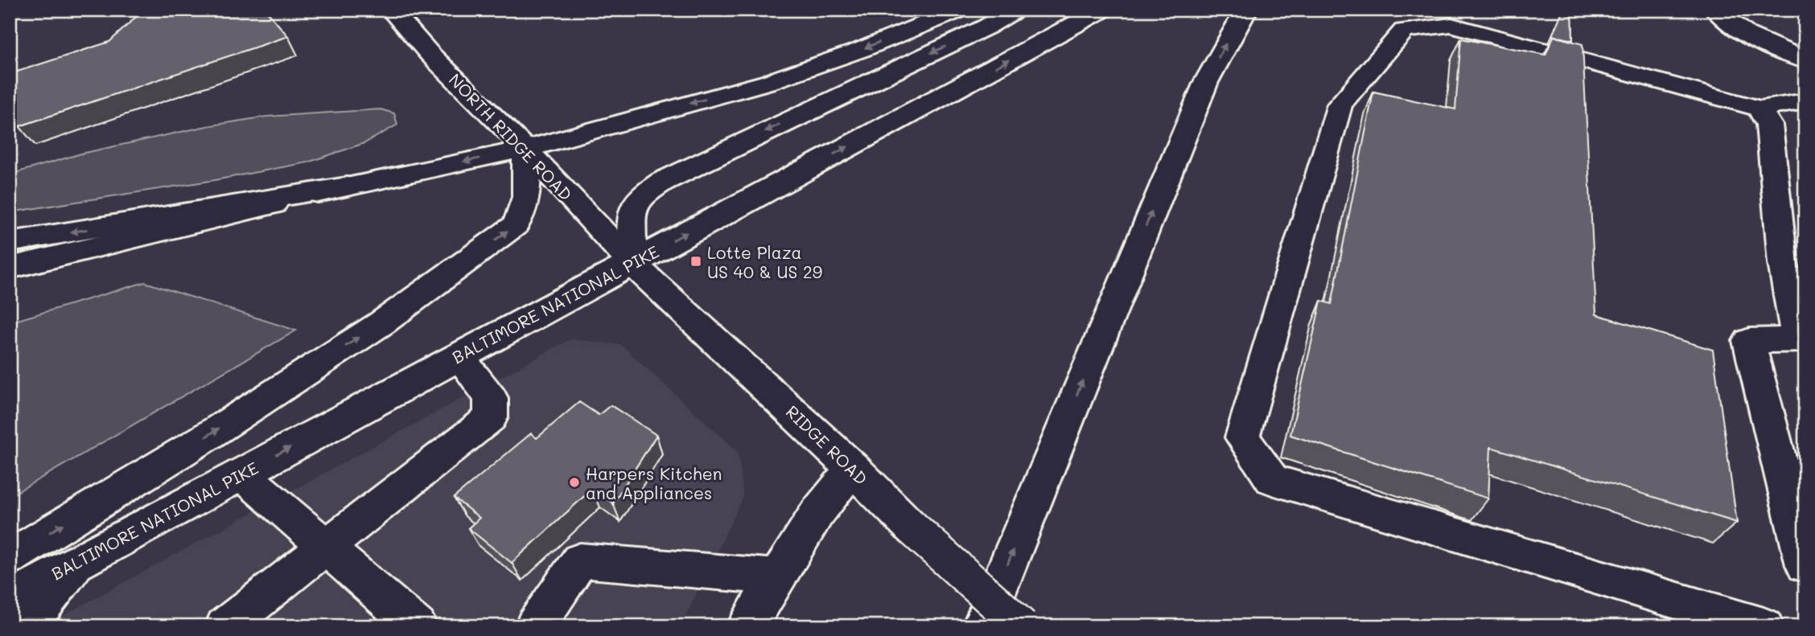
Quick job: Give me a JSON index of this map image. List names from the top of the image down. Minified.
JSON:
{"streets":{"main road":["NORTH RIDGE ROAD","BALTIMORE NATIONAL PIKE","RIDGE ROAD"]},"crossings":[["NORTH RIDGE ROAD","BALTIMORE NATIONAL PIKE"],["NORTH RIDGE ROAD","RIDGE ROAD"],["BALTIMORE NATIONAL PIKE","RIDGE ROAD"]],"places":{"transit":["Lotte Plaza US 40 & US 29"],"other":["Harpers Kitchen and Appliances"]}}
